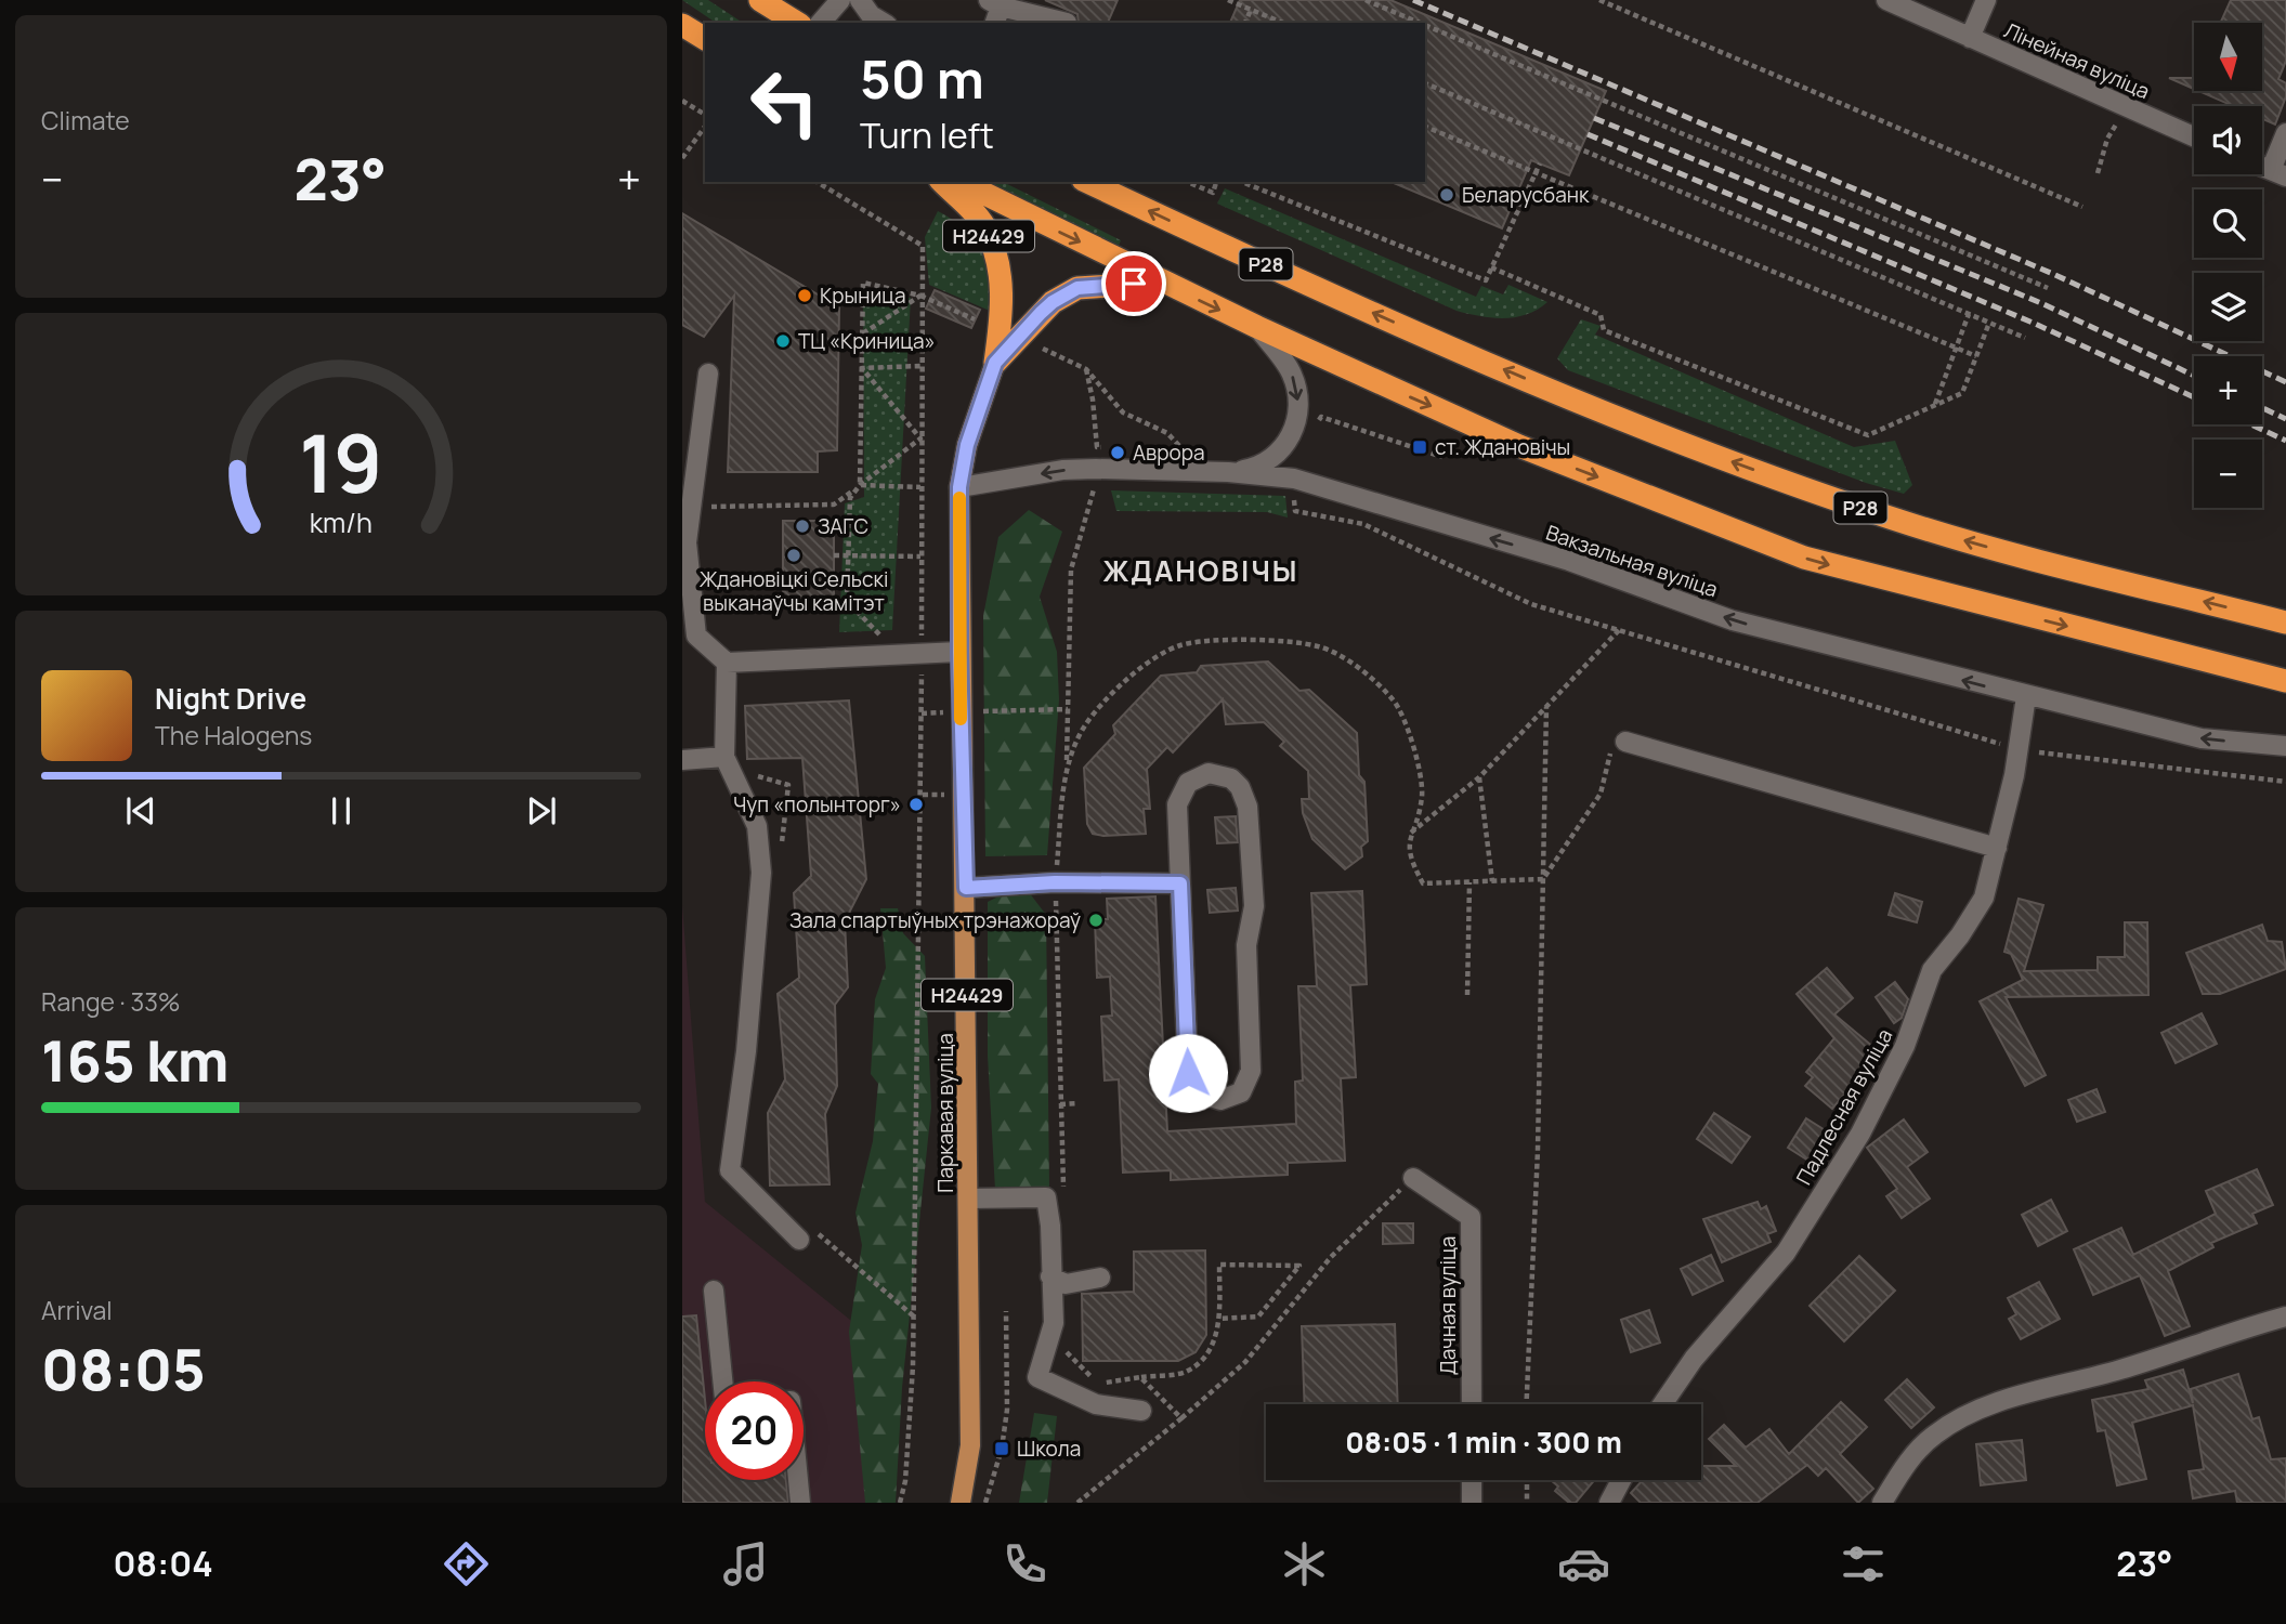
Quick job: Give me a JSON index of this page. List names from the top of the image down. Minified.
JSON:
{"streets":{"highway":["Н24429","Р28"],"main road":["Паркавая вуліца"],"street":["Лінейная вуліца","Вакзальная вуліца","Падлесная вуліца","Дачная вуліца"]},"crossings":[["Н24429","Паркавая вуліца"],["Вакзальная вуліца","Падлесная вуліца"],["Вакзальная вуліца","Паркавая вуліца"]],"one_way":["Вакзальная вуліца"],"districts":["ЖДАНОВІЧЫ"],"places":{"other":["Беларусбанк","Крыница","ТЦ «Криница»","Аврора","ЗАГС","Ждановіцкі Сельскі выканаўчы камітэт","Чуп «полынторг»","Зала спартыўных трэнажораў"],"transit":["ст. Ждановічы","Школа"]},"north":"bottom","page":{"tile":["Climate",["Range · 33%","165 km"],["Arrival","08:05"]],"map_buttons":["+","−"],"turn":["50 m","Turn left"],"heat":["−","23°","+"],"song":["Night Drive","The Halogens"],"limit":"20","trip":"08:05 · 1 min · 300 m","tabs":["08:04","23°"],"gauge":["19","km/h"]}}
